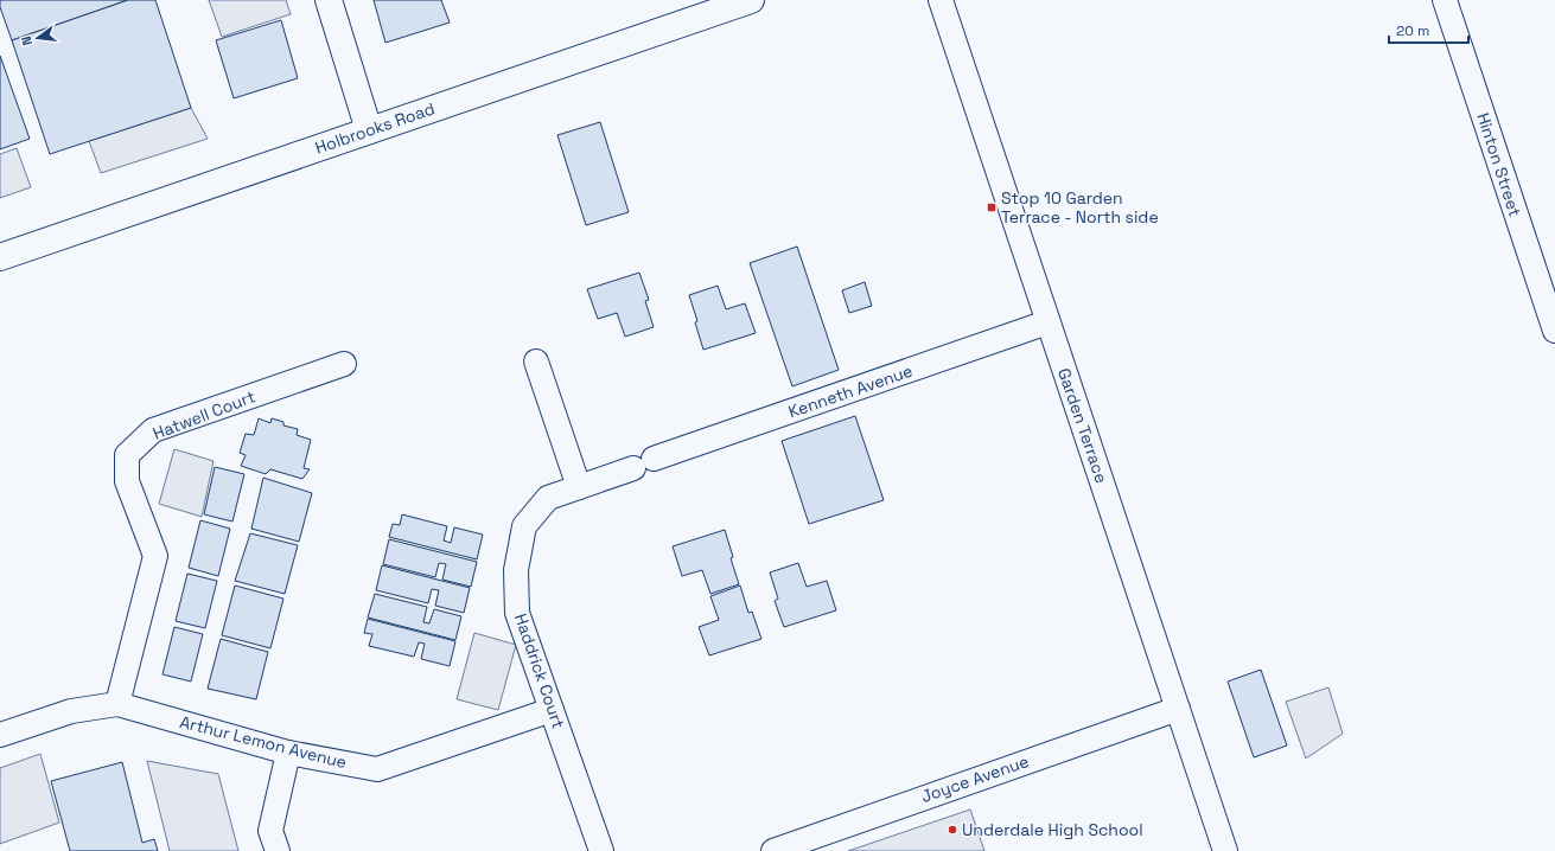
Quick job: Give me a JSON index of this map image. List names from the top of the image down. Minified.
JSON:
{"streets":{"main road":["Holbrooks Road"],"street":["Hinton Street","Kenneth Avenue","Hatwell Court","Garden Terrace","Haddrick Court","Arthur Lemon Avenue","Joyce Avenue"]},"crossings":[["Kenneth Avenue","Garden Terrace"],["Kenneth Avenue","Haddrick Court"],["Hatwell Court","Arthur Lemon Avenue"],["Garden Terrace","Joyce Avenue"],["Haddrick Court","Arthur Lemon Avenue"]],"places":{"transit":["Stop 10 Garden Terrace - North side"],"other":["Underdale High School"]},"scale_bar":"20 m","north":"left"}
